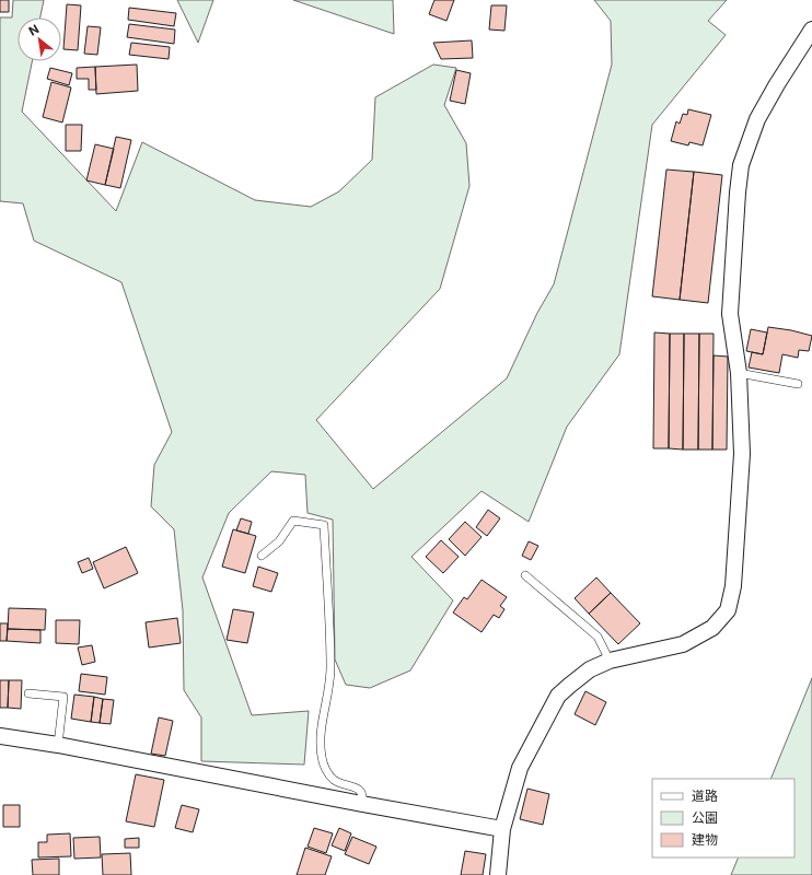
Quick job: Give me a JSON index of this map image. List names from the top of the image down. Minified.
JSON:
{"legend":["道路","公園","建物"],"north":"top left"}
